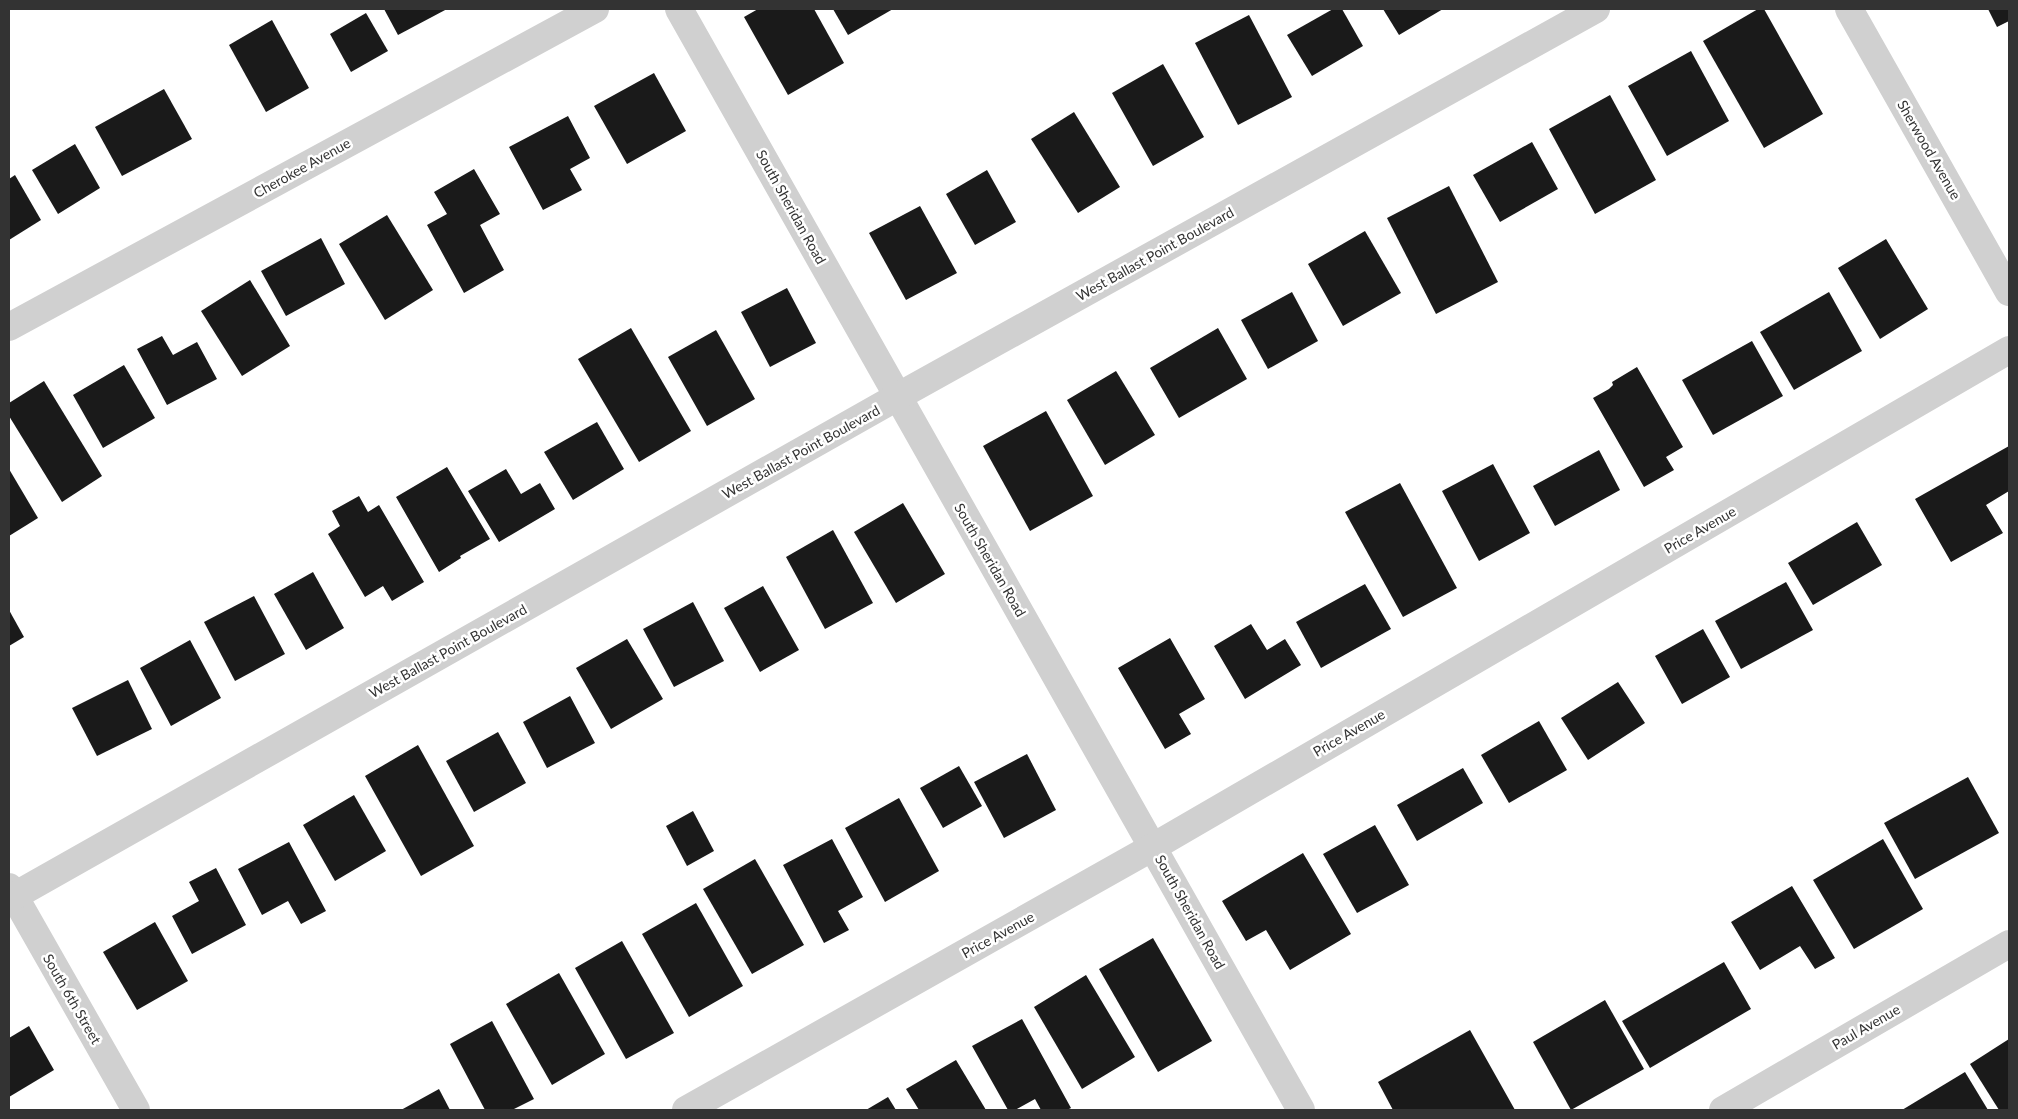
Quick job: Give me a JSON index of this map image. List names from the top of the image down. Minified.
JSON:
{"streets":{"street":["Sherwood Avenue","Cherokee Avenue","South Sheridan Road","West Ballast Point Boulevard","Price Avenue","South 6th Street","Paul Avenue"]},"crossings":[["South Sheridan Road","West Ballast Point Boulevard"],["South Sheridan Road","Price Avenue"],["West Ballast Point Boulevard","South 6th Street"]]}
